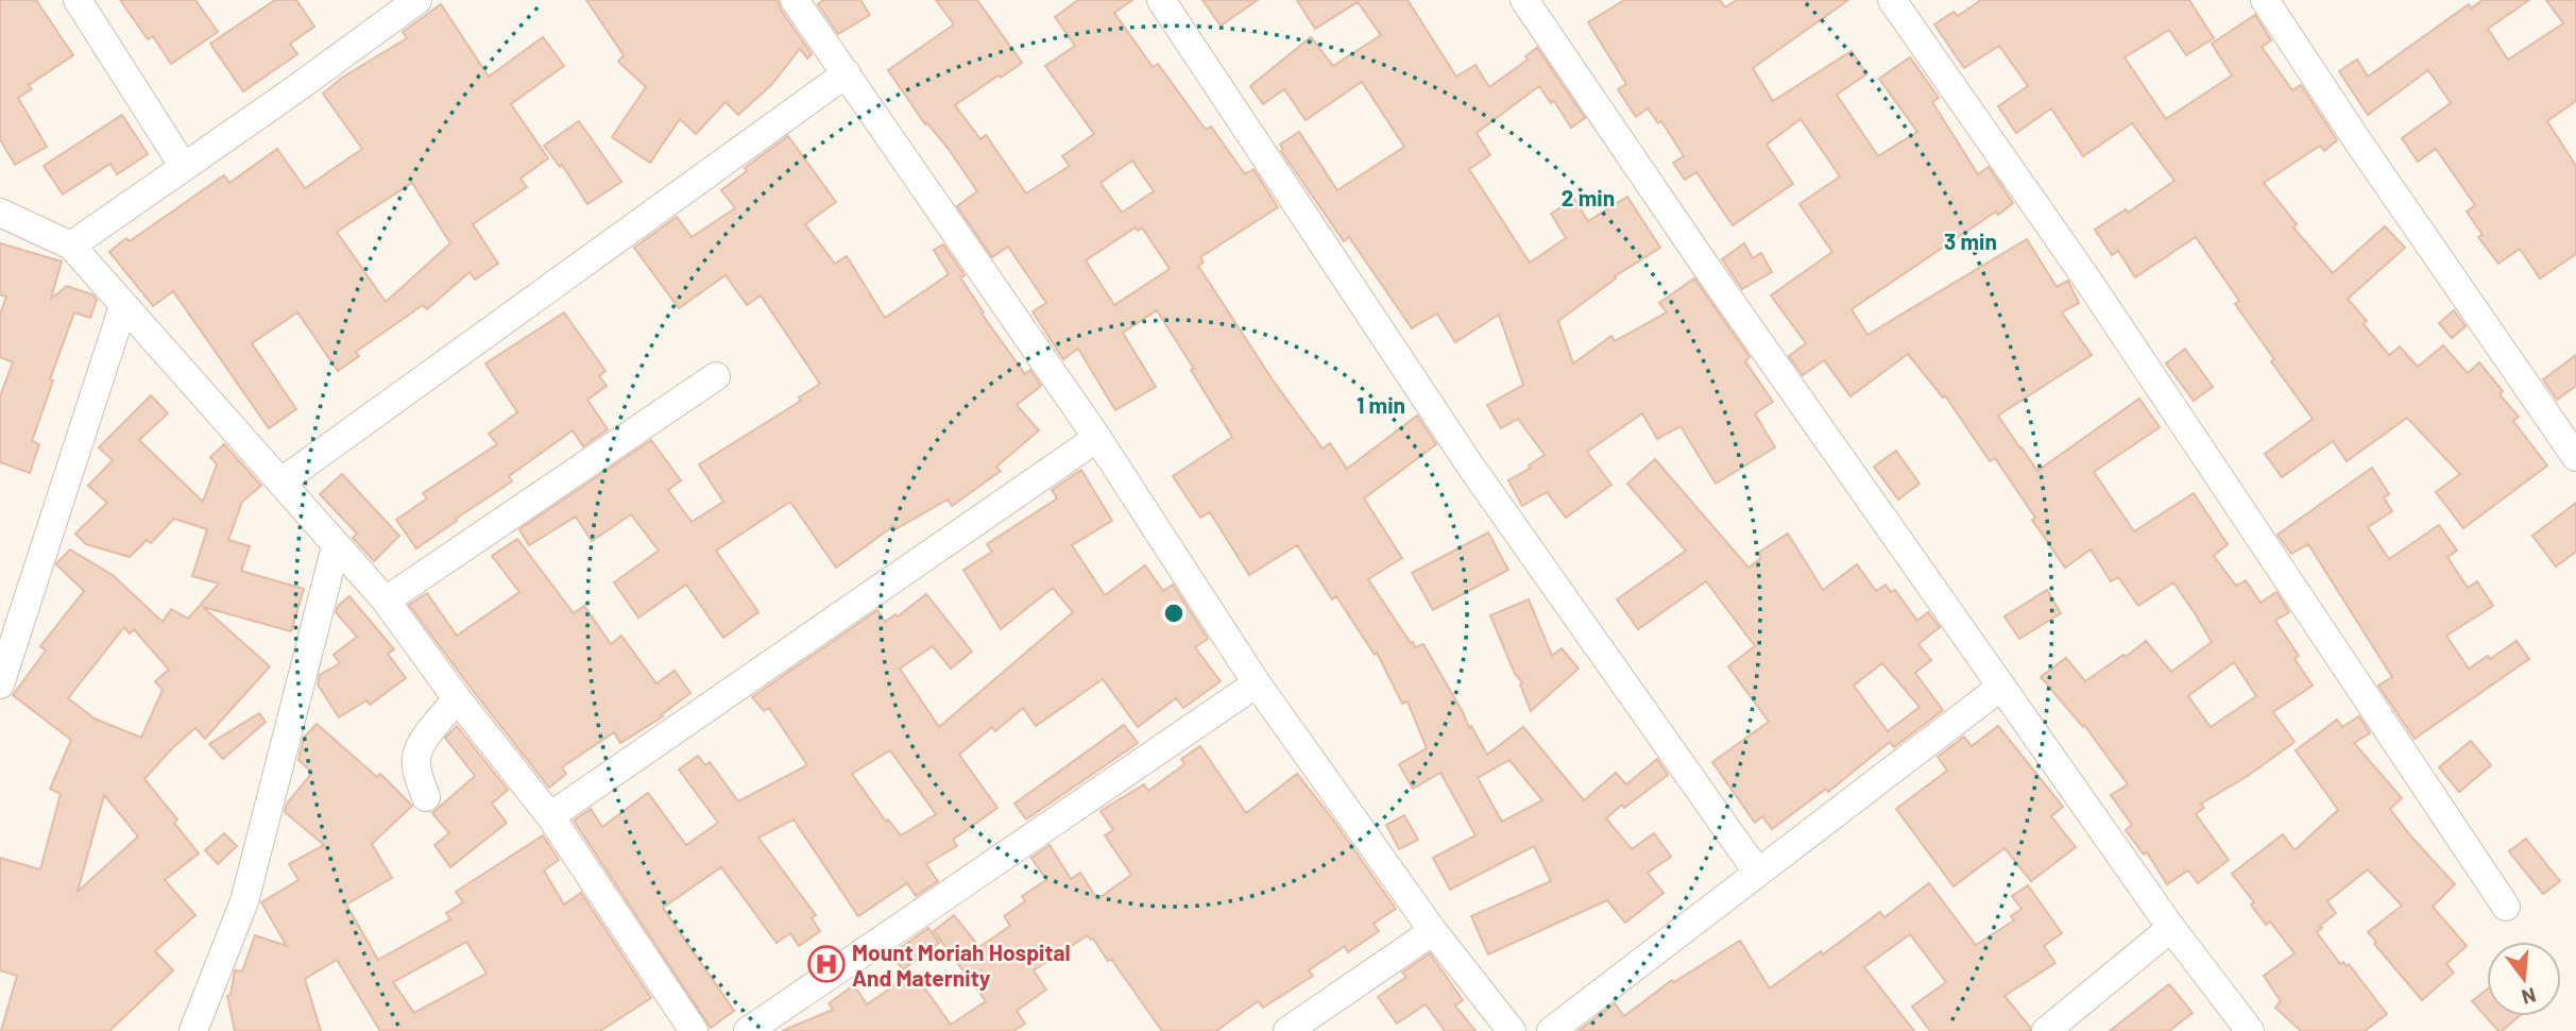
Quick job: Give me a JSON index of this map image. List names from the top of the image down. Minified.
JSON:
{"places":{"hospital":["Mount Moriah Hospital And Maternity"]},"north":"bottom","rings":["2 min","3 min","1 min"]}
